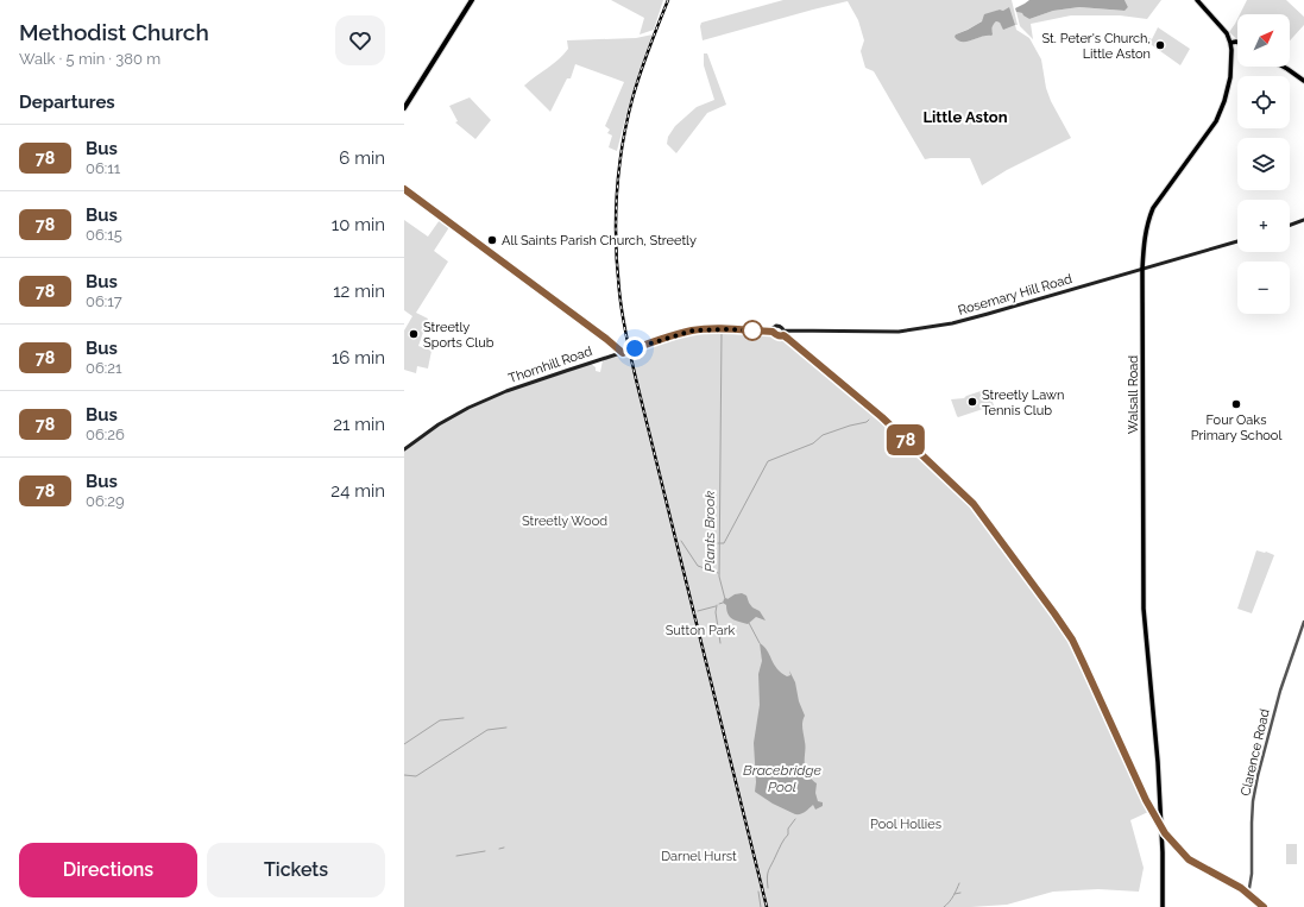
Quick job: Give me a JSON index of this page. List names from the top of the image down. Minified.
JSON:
{"streets":{"main road":["Rosemary Hill Road","Thornhill Road","Walsall Road"],"street":["Clarence Road"]},"crossings":[["Rosemary Hill Road","Thornhill Road"],["Rosemary Hill Road","Walsall Road"]],"districts":["Little Aston"],"water":["Plants Brook","Bracebridge Pool"],"parks":["Streetly Wood","Sutton Park","Pool Hollies","Darnel Hurst"],"places":["St. Peter's Church, Little Aston","All Saints Parish Church, Streetly","Streetly Sports Club","Streetly Lawn Tennis Club","Four Oaks Primary School"],"lines":["bus line 78"],"north":"top right","page":{"heading":[["Methodist Church","Walk · 5 min · 380 m"],"Departures"],"on_map":"78","map_buttons":["+","−"],"list":[{"mark":"78","name":"Bus","note":"06:11","value":"6 min"},{"mark":"78","name":"Bus","note":"06:15","value":"10 min"},{"mark":"78","name":"Bus","note":"06:17","value":"12 min"},{"mark":"78","name":"Bus","note":"06:21","value":"16 min"},{"mark":"78","name":"Bus","note":"06:26","value":"21 min"},{"mark":"78","name":"Bus","note":"06:29","value":"24 min"}],"buttons":["Directions","Tickets"]}}
